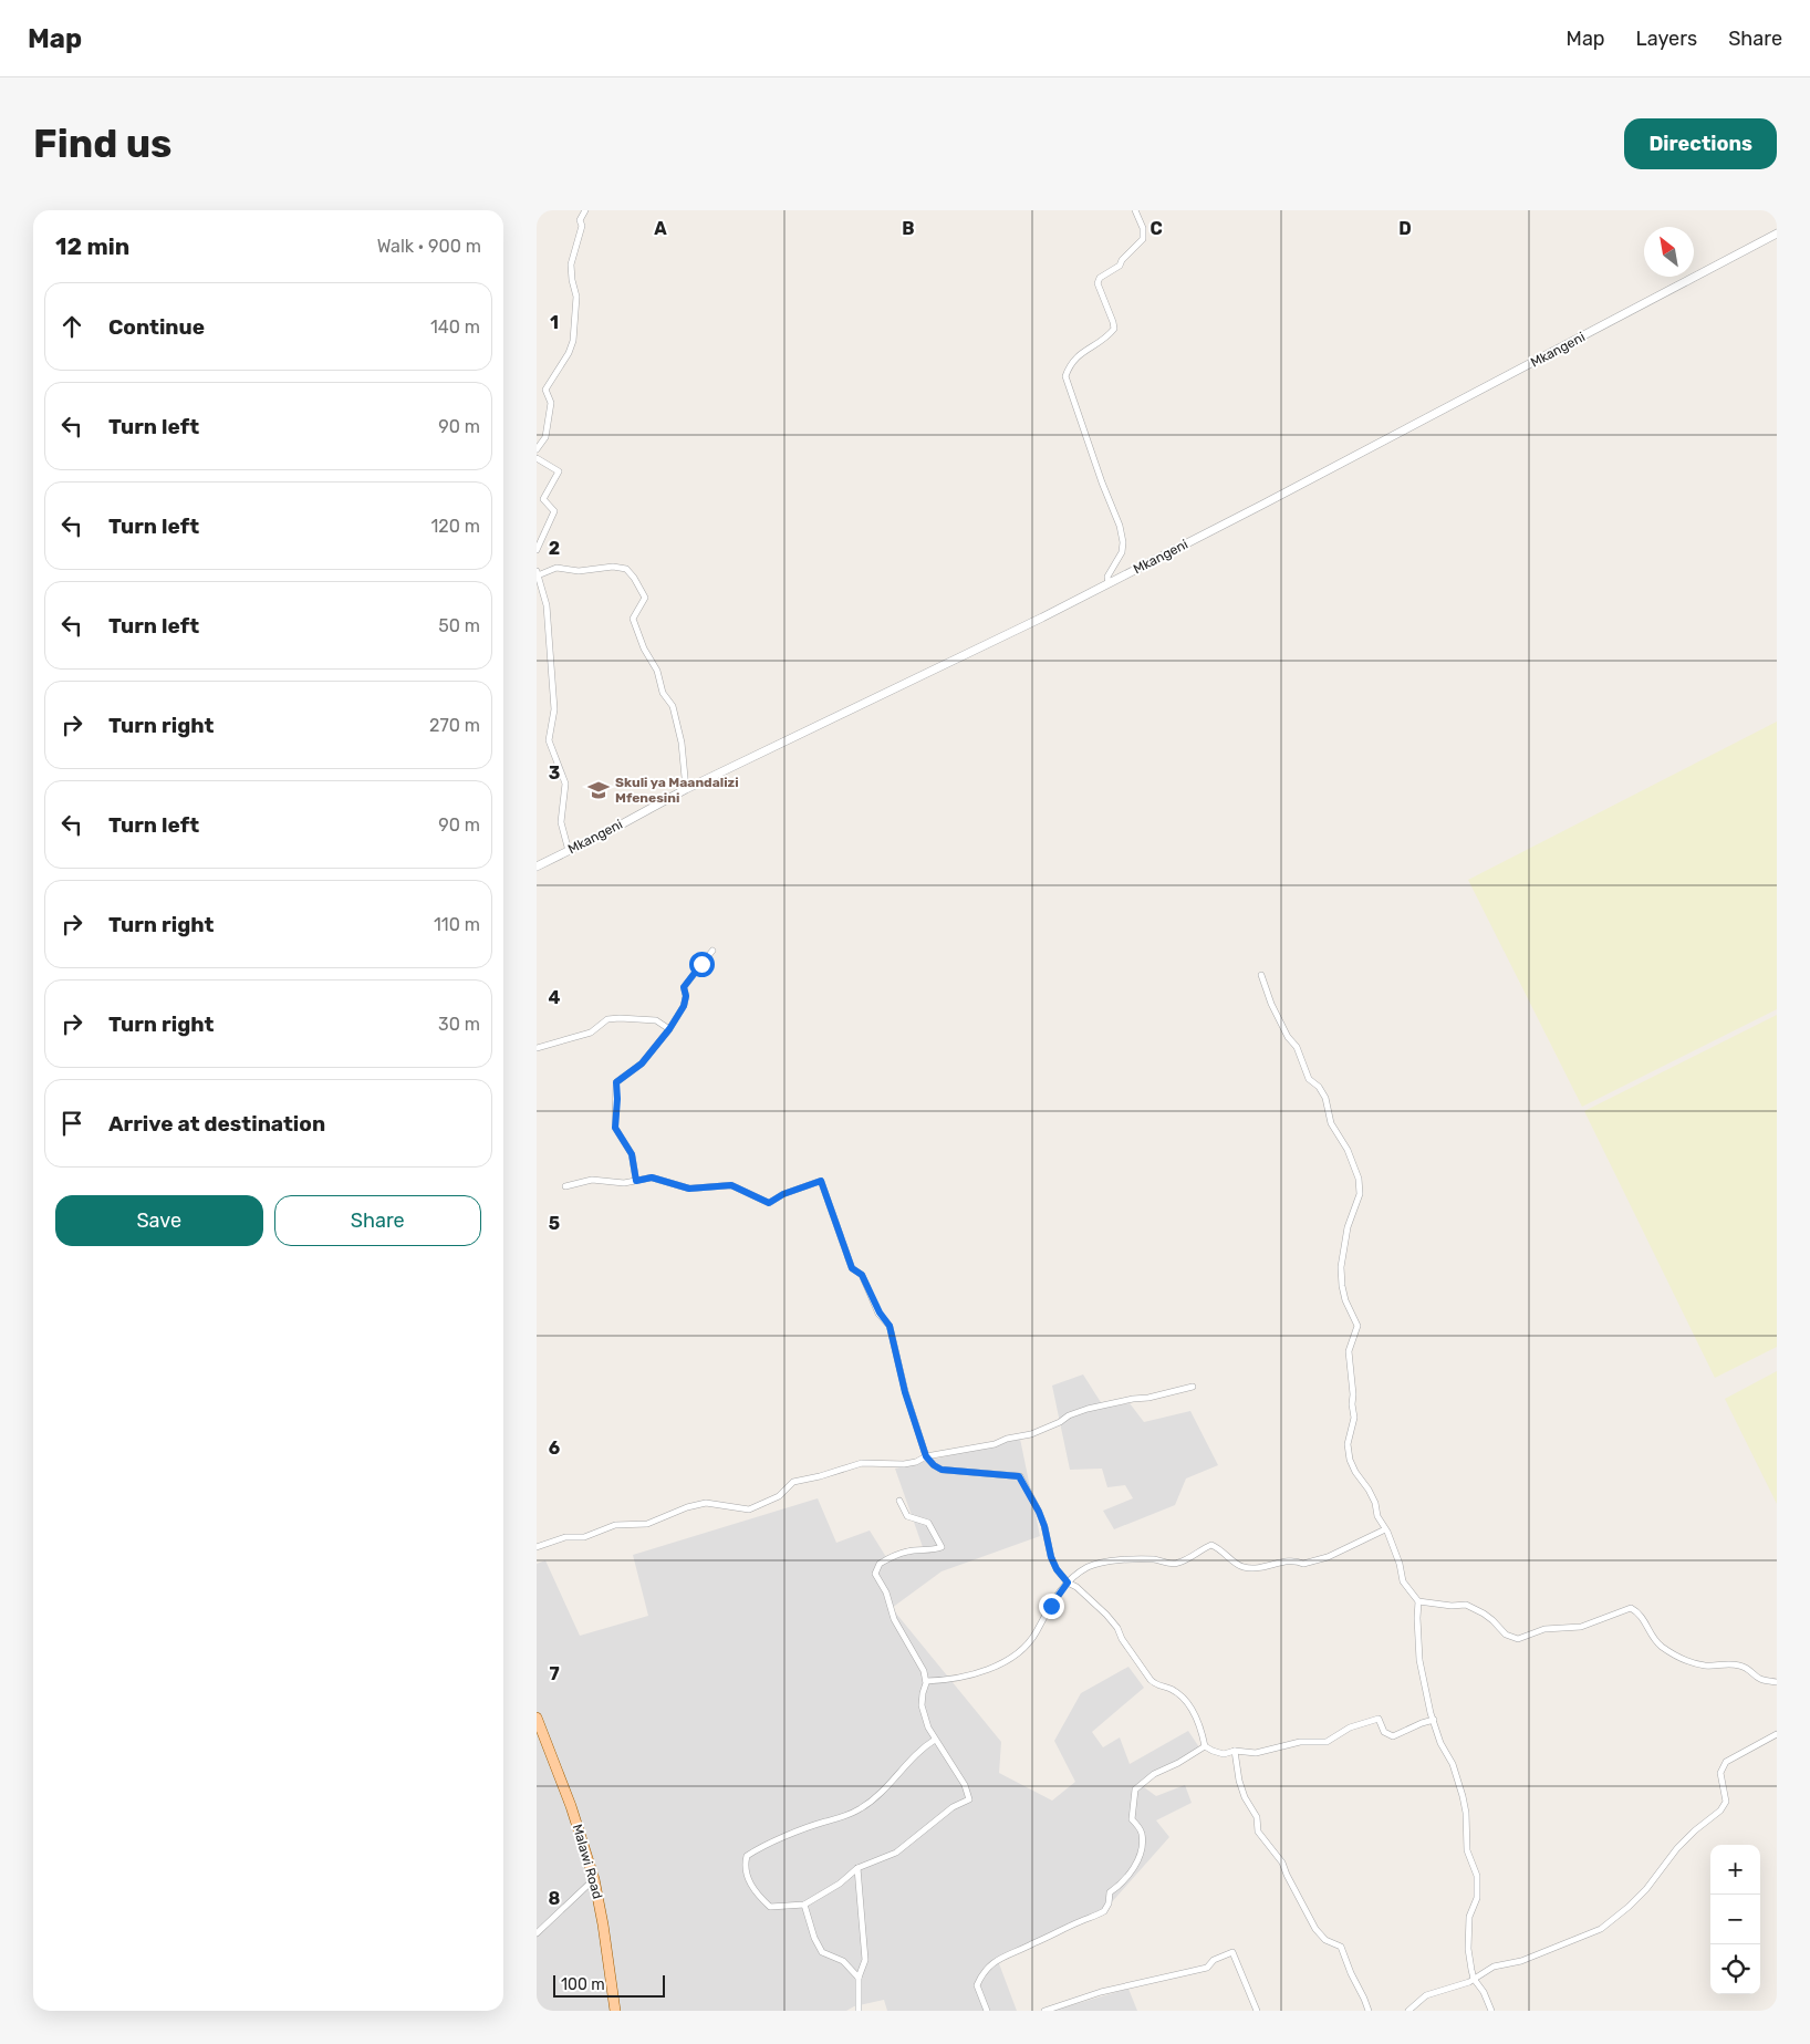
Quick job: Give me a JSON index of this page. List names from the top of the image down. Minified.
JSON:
{"streets":{"main road":["Malawi Road"],"street":["Mkangeni"]},"places":{"school or university":["Skuli ya Maandalizi Mfenesini"]},"scale_bar":"100 m","north":"top left","page":{"header":"Map","nav":["Map","Layers","Share"],"buttons":["Directions",["Save","Share"]],"title":"Find us","heading":["12 min","Walk · 900 m"],"list":[["Continue","140 m"],["Turn left","90 m"],["Turn left","120 m"],["Turn left","50 m"],["Turn right","270 m"],["Turn left","90 m"],["Turn right","110 m"],["Turn right","30 m"],"Arrive at destination"],"map_buttons":["+","−"],"scale":"100 m"},"grid":{"columns":["A","B","C","D"],"rows":["1","2","3","4","5","6","7","8"]}}
